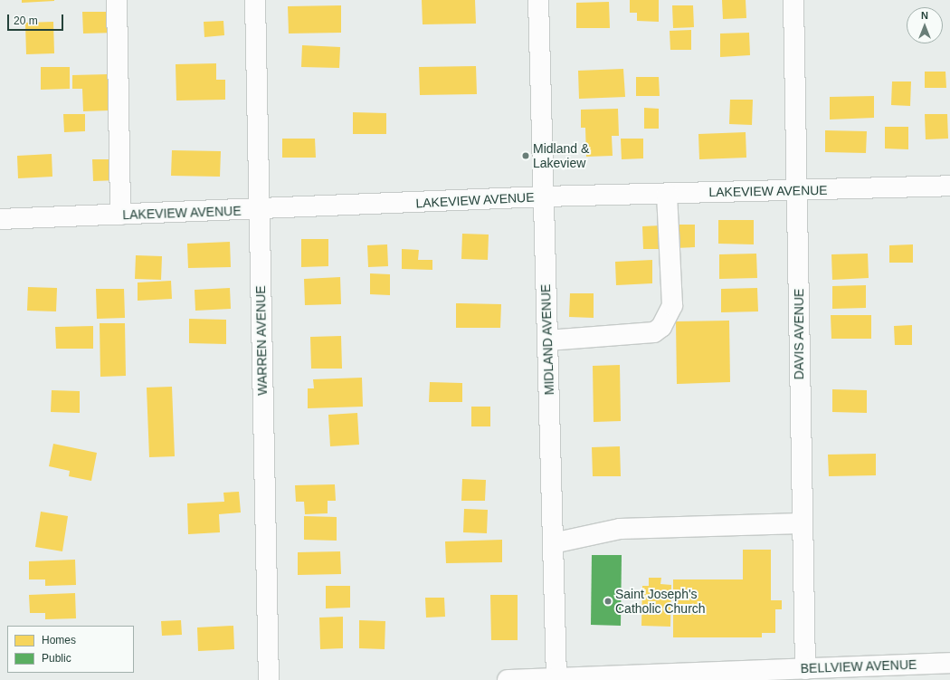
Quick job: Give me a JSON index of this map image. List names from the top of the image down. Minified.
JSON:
{"streets":{"street":["LAKEVIEW AVENUE","DAVIS AVENUE","MIDLAND AVENUE","WARREN AVENUE","BELLVIEW AVENUE"]},"crossings":[["LAKEVIEW AVENUE","DAVIS AVENUE"],["LAKEVIEW AVENUE","MIDLAND AVENUE"],["LAKEVIEW AVENUE","WARREN AVENUE"],["DAVIS AVENUE","BELLVIEW AVENUE"],["MIDLAND AVENUE","BELLVIEW AVENUE"]],"places":["Midland & Lakeview","Saint Joseph's Catholic Church"],"legend":["Homes","Public"],"scale_bar":"20 m","north":"top"}
